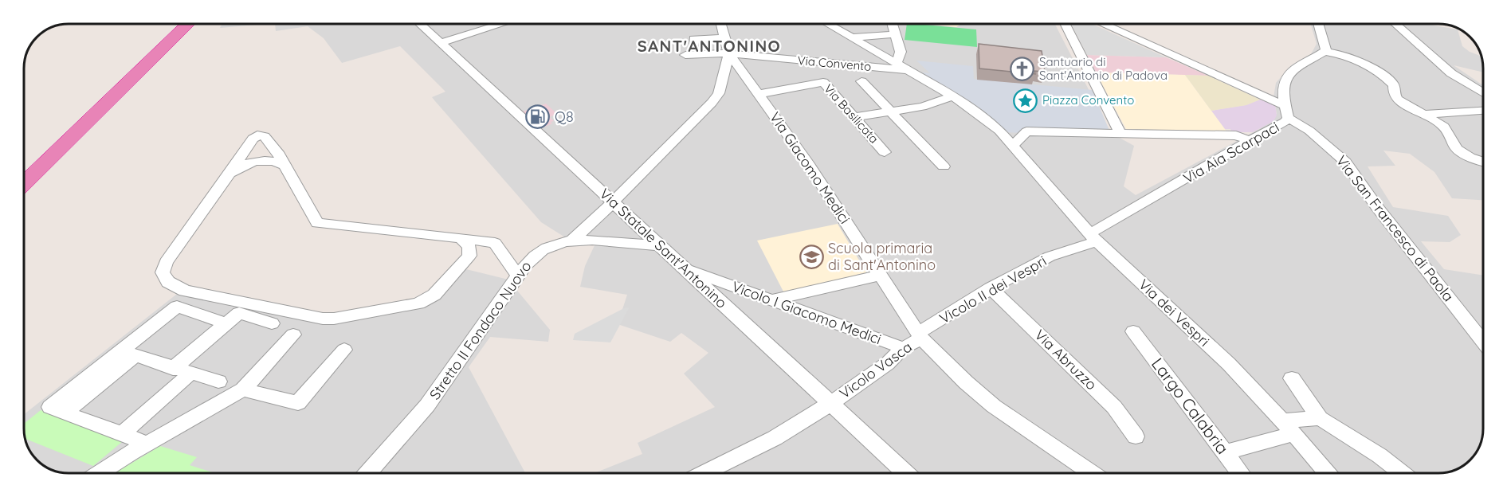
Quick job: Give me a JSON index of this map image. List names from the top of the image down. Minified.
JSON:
{"streets":{"street":["Via Convento","Via Basilicata","Via Aia Scarpaci","Via Giacomo Medici","Via San Francesco di Paola","Via Statale Sant'Antonino","Vicolo II dei Vespri","Vicolo I Giacomo Medici","Via dei Vespri","Stretto II Fondaco Nuovo","Via Abruzzo","Vicolo Vasca","Largo Calabria"]},"crossings":[["Via Convento","Via Giacomo Medici"],["Via Basilicata","Via Giacomo Medici"],["Via Aia Scarpaci","Via San Francesco di Paola"],["Via Aia Scarpaci","Vicolo II dei Vespri"],["Via Aia Scarpaci","Via dei Vespri"],["Via Giacomo Medici","Vicolo II dei Vespri"],["Via Giacomo Medici","Vicolo Vasca"],["Via Statale Sant'Antonino","Vicolo I Giacomo Medici"],["Via Statale Sant'Antonino","Stretto II Fondaco Nuovo"],["Via Statale Sant'Antonino","Vicolo Vasca"],["Vicolo II dei Vespri","Via dei Vespri"],["Vicolo II dei Vespri","Via Abruzzo"],["Vicolo II dei Vespri","Vicolo Vasca"],["Vicolo I Giacomo Medici","Vicolo Vasca"]],"districts":["SANT'ANTONINO"],"places":{"church":["Santuario di Sant'Antonio di Padova"],"place":["Piazza Convento"],"fuel station":["Q8"],"school or university":["Scuola primaria di Sant'Antonino"]}}
